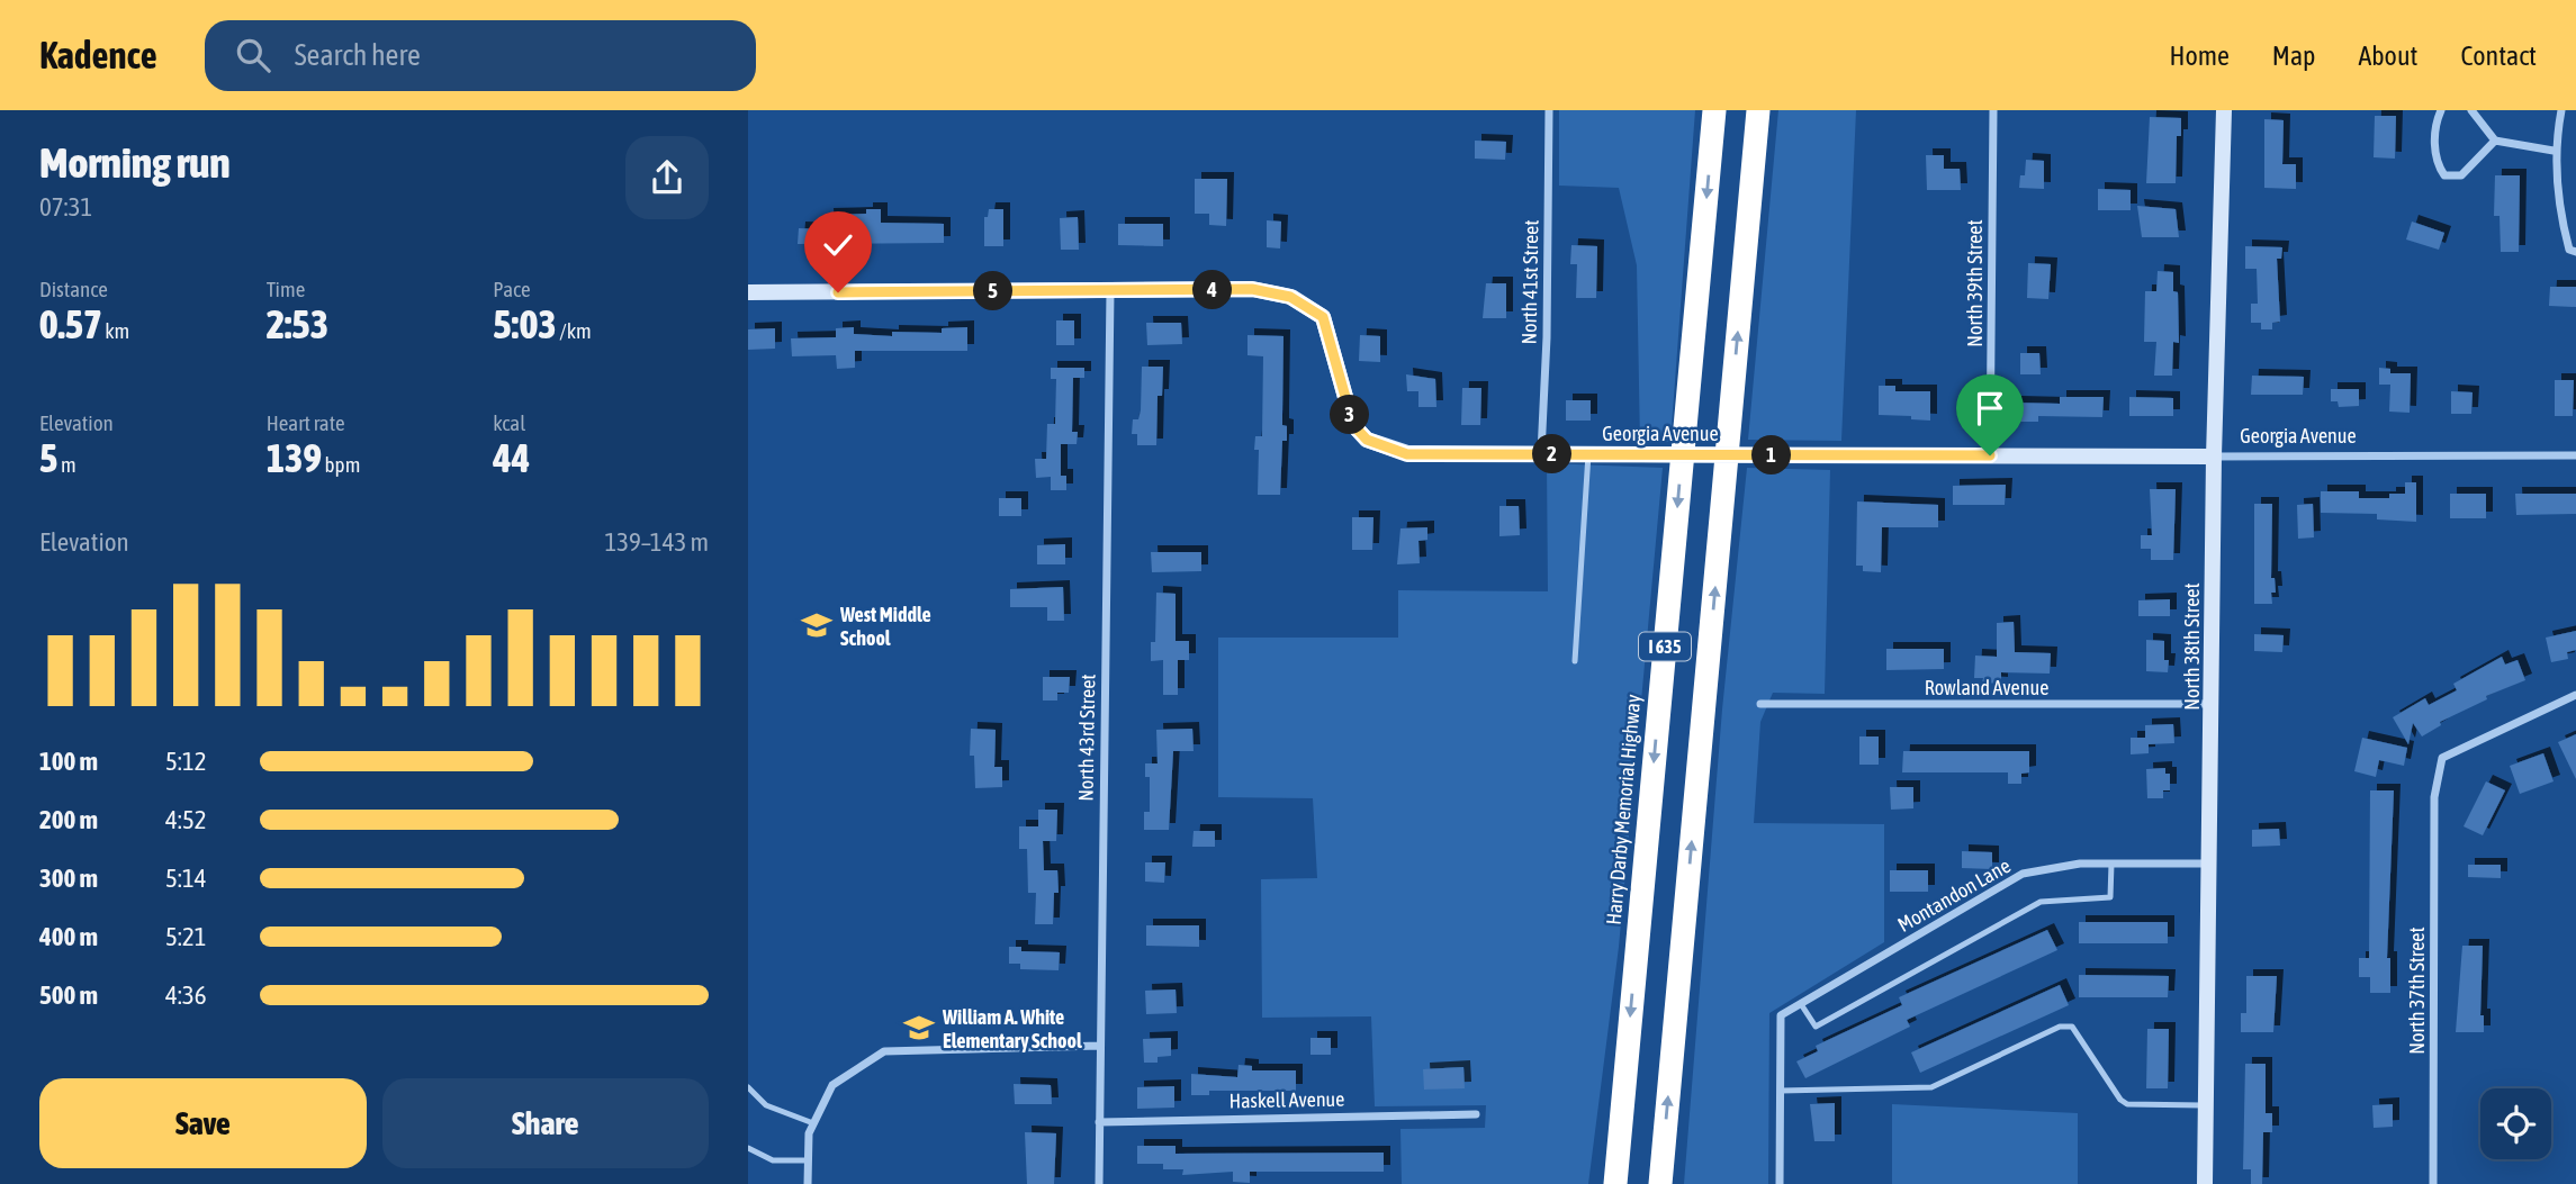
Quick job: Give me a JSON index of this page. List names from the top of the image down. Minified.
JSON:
{"streets":{"highway":["I 635","Harry Darby Memorial Highway"],"street":["North 41st Street","North 39th Street","Georgia Avenue","North 38th Street","Rowland Avenue","North 43rd Street","Montandon Lane","North 37th Street","Haskell Avenue"]},"crossings":[["North 41st Street","Georgia Avenue"],["North 39th Street","Georgia Avenue"],["Georgia Avenue","North 38th Street"],["Georgia Avenue","North 43rd Street"],["North 38th Street","Rowland Avenue"],["North 38th Street","Montandon Lane"],["North 43rd Street","Haskell Avenue"]],"places":{"school or university":["West Middle School","William A. White Elementary School"]},"page":{"header":"Kadence","search":"Search here","nav":["Home","Map","About","Contact"],"heading":["Morning run","07:31"],"stats":[["Distance","0.57 km"],["Time","2:53"],["Pace","5:03 /km"],["Elevation","5 m"],["Heart rate","139 bpm"],["kcal","44"]],"pins":["4","5","3","2","1"],"chart":["Elevation","139–143 m"],"list":[{"name":"100 m","note":"5:12"},{"name":"200 m","note":"4:52"},{"name":"300 m","note":"5:14"},{"name":"400 m","note":"5:21"},{"name":"500 m","note":"4:36"}],"buttons":["Save","Share"]}}
